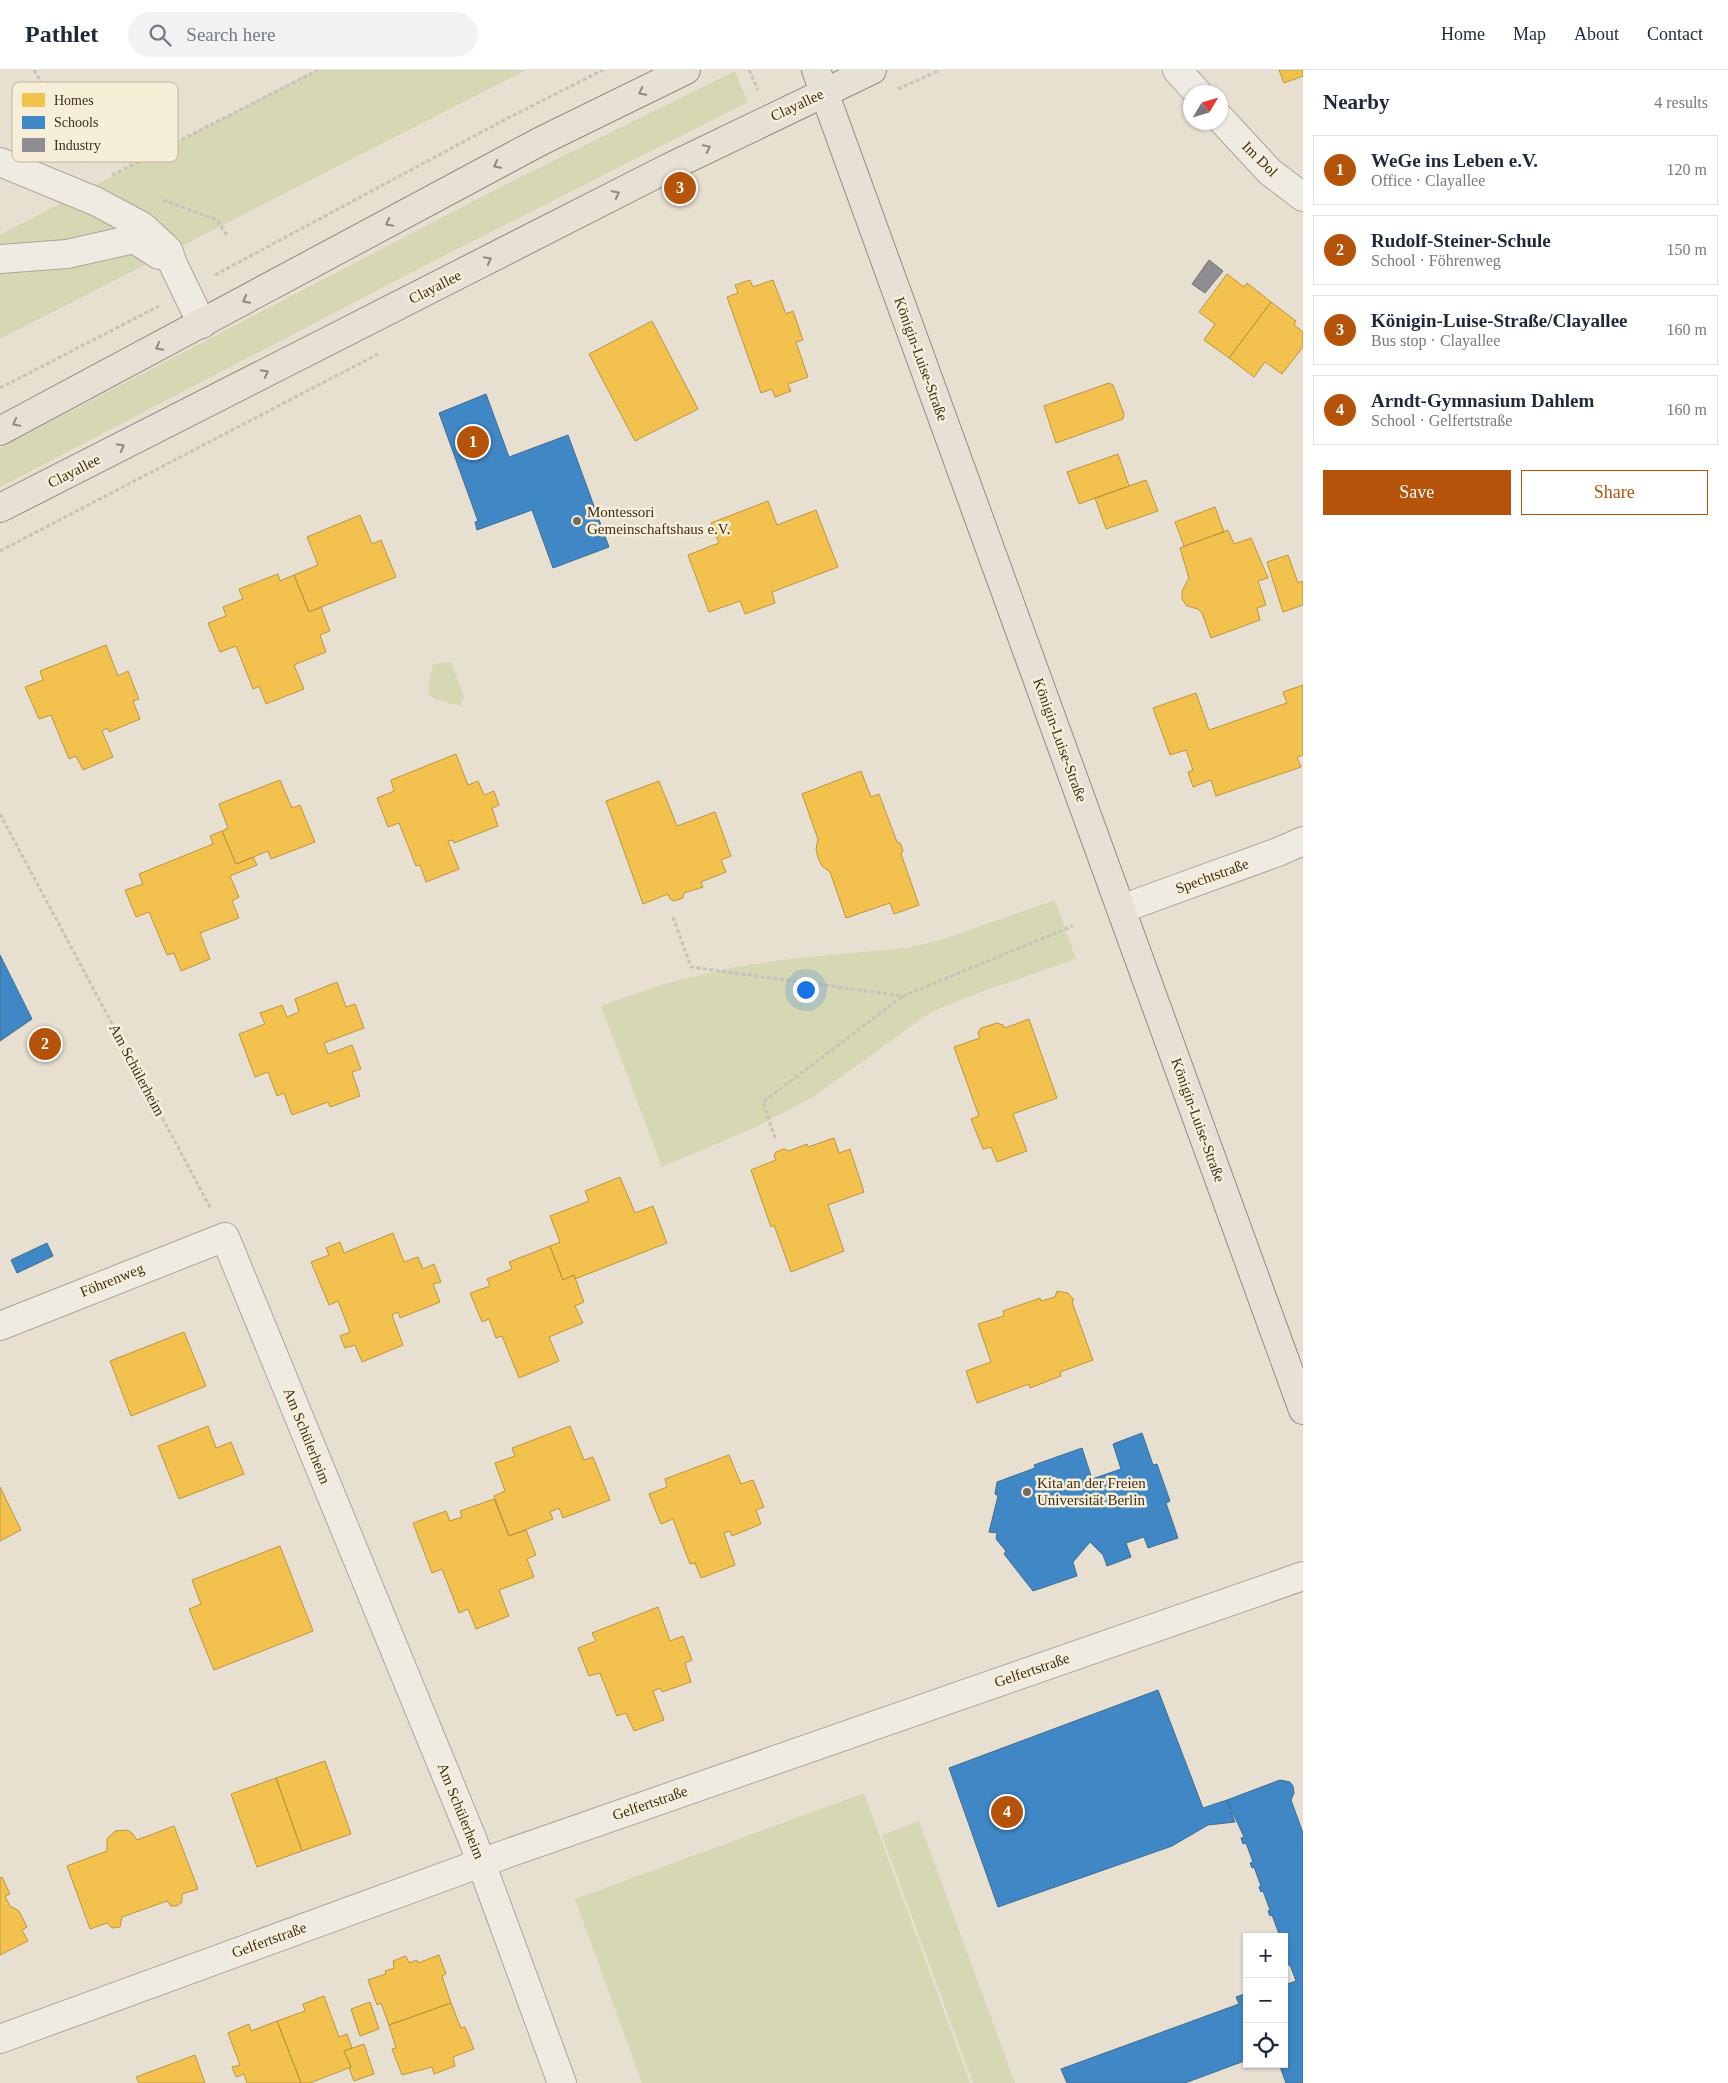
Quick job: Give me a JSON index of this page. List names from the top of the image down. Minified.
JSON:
{"streets":{"main road":["Clayallee","Königin-Luise-Straße"],"street":["Im Dol","Spechtstraße","Am Schülerheim","Föhrenweg","Gelfertstraße"]},"crossings":[["Clayallee","Königin-Luise-Straße"],["Königin-Luise-Straße","Spechtstraße"],["Am Schülerheim","Föhrenweg"],["Am Schülerheim","Gelfertstraße"]],"places":["Montessori Gemeinschaftshaus e.V.","Kita an der Freien Universität Berlin"],"legend":["Homes","Schools","Industry"],"north":"top right","page":{"header":"Pathlet","search":"Search here","nav":["Home","Map","About","Contact"],"heading":["Nearby","4 results"],"list":[{"mark":"1","name":"WeGe ins Leben e.V.","note":"Office · Clayallee","value":"120 m"},{"mark":"2","name":"Rudolf-Steiner-Schule","note":"School · Föhrenweg","value":"150 m"},{"mark":"3","name":"Königin-Luise-Straße/Clayallee","note":"Bus stop · Clayallee","value":"160 m"},{"mark":"4","name":"Arndt-Gymnasium Dahlem","note":"School · Gelfertstraße","value":"160 m"}],"pins":["3","1","2","4"],"buttons":["Save","Share"],"map_buttons":["+","−"]}}
